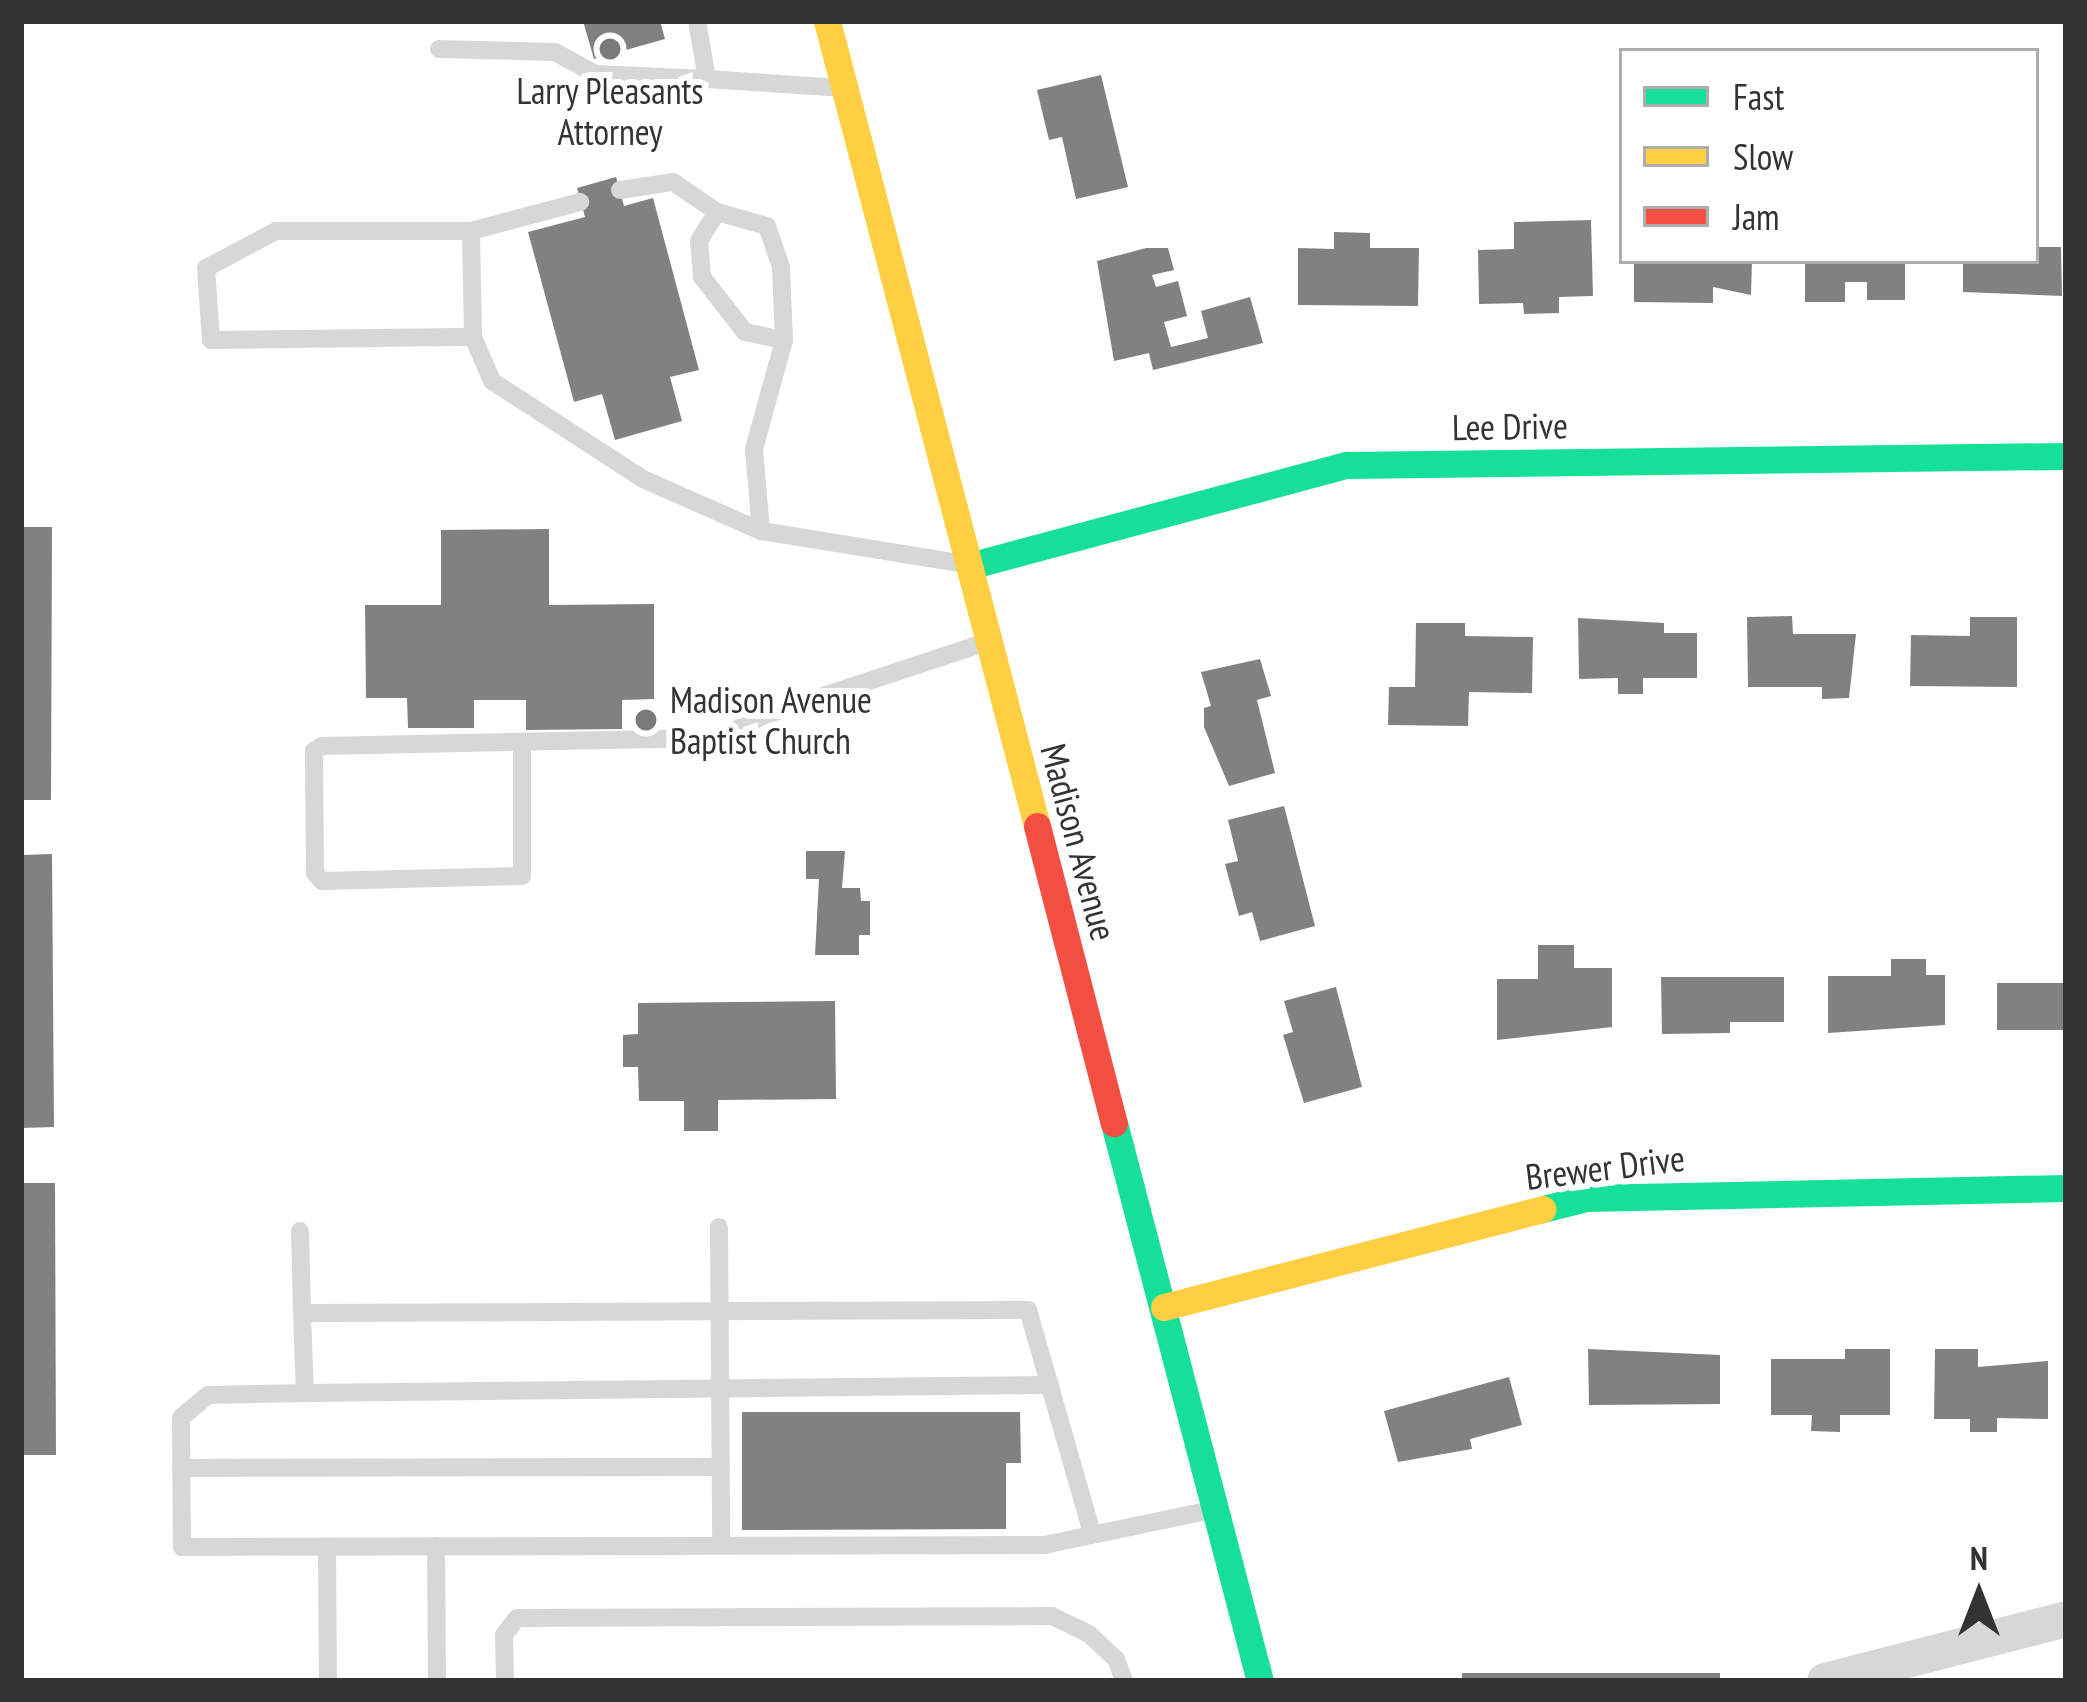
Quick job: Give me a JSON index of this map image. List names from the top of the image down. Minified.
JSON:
{"streets":{"street":["Lee Drive","Madison Avenue","Brewer Drive"]},"crossings":[["Lee Drive","Madison Avenue"],["Madison Avenue","Brewer Drive"]],"places":["Larry Pleasants Attorney","Madison Avenue Baptist Church"],"legend":["Fast","Slow","Jam"],"north":"top"}
